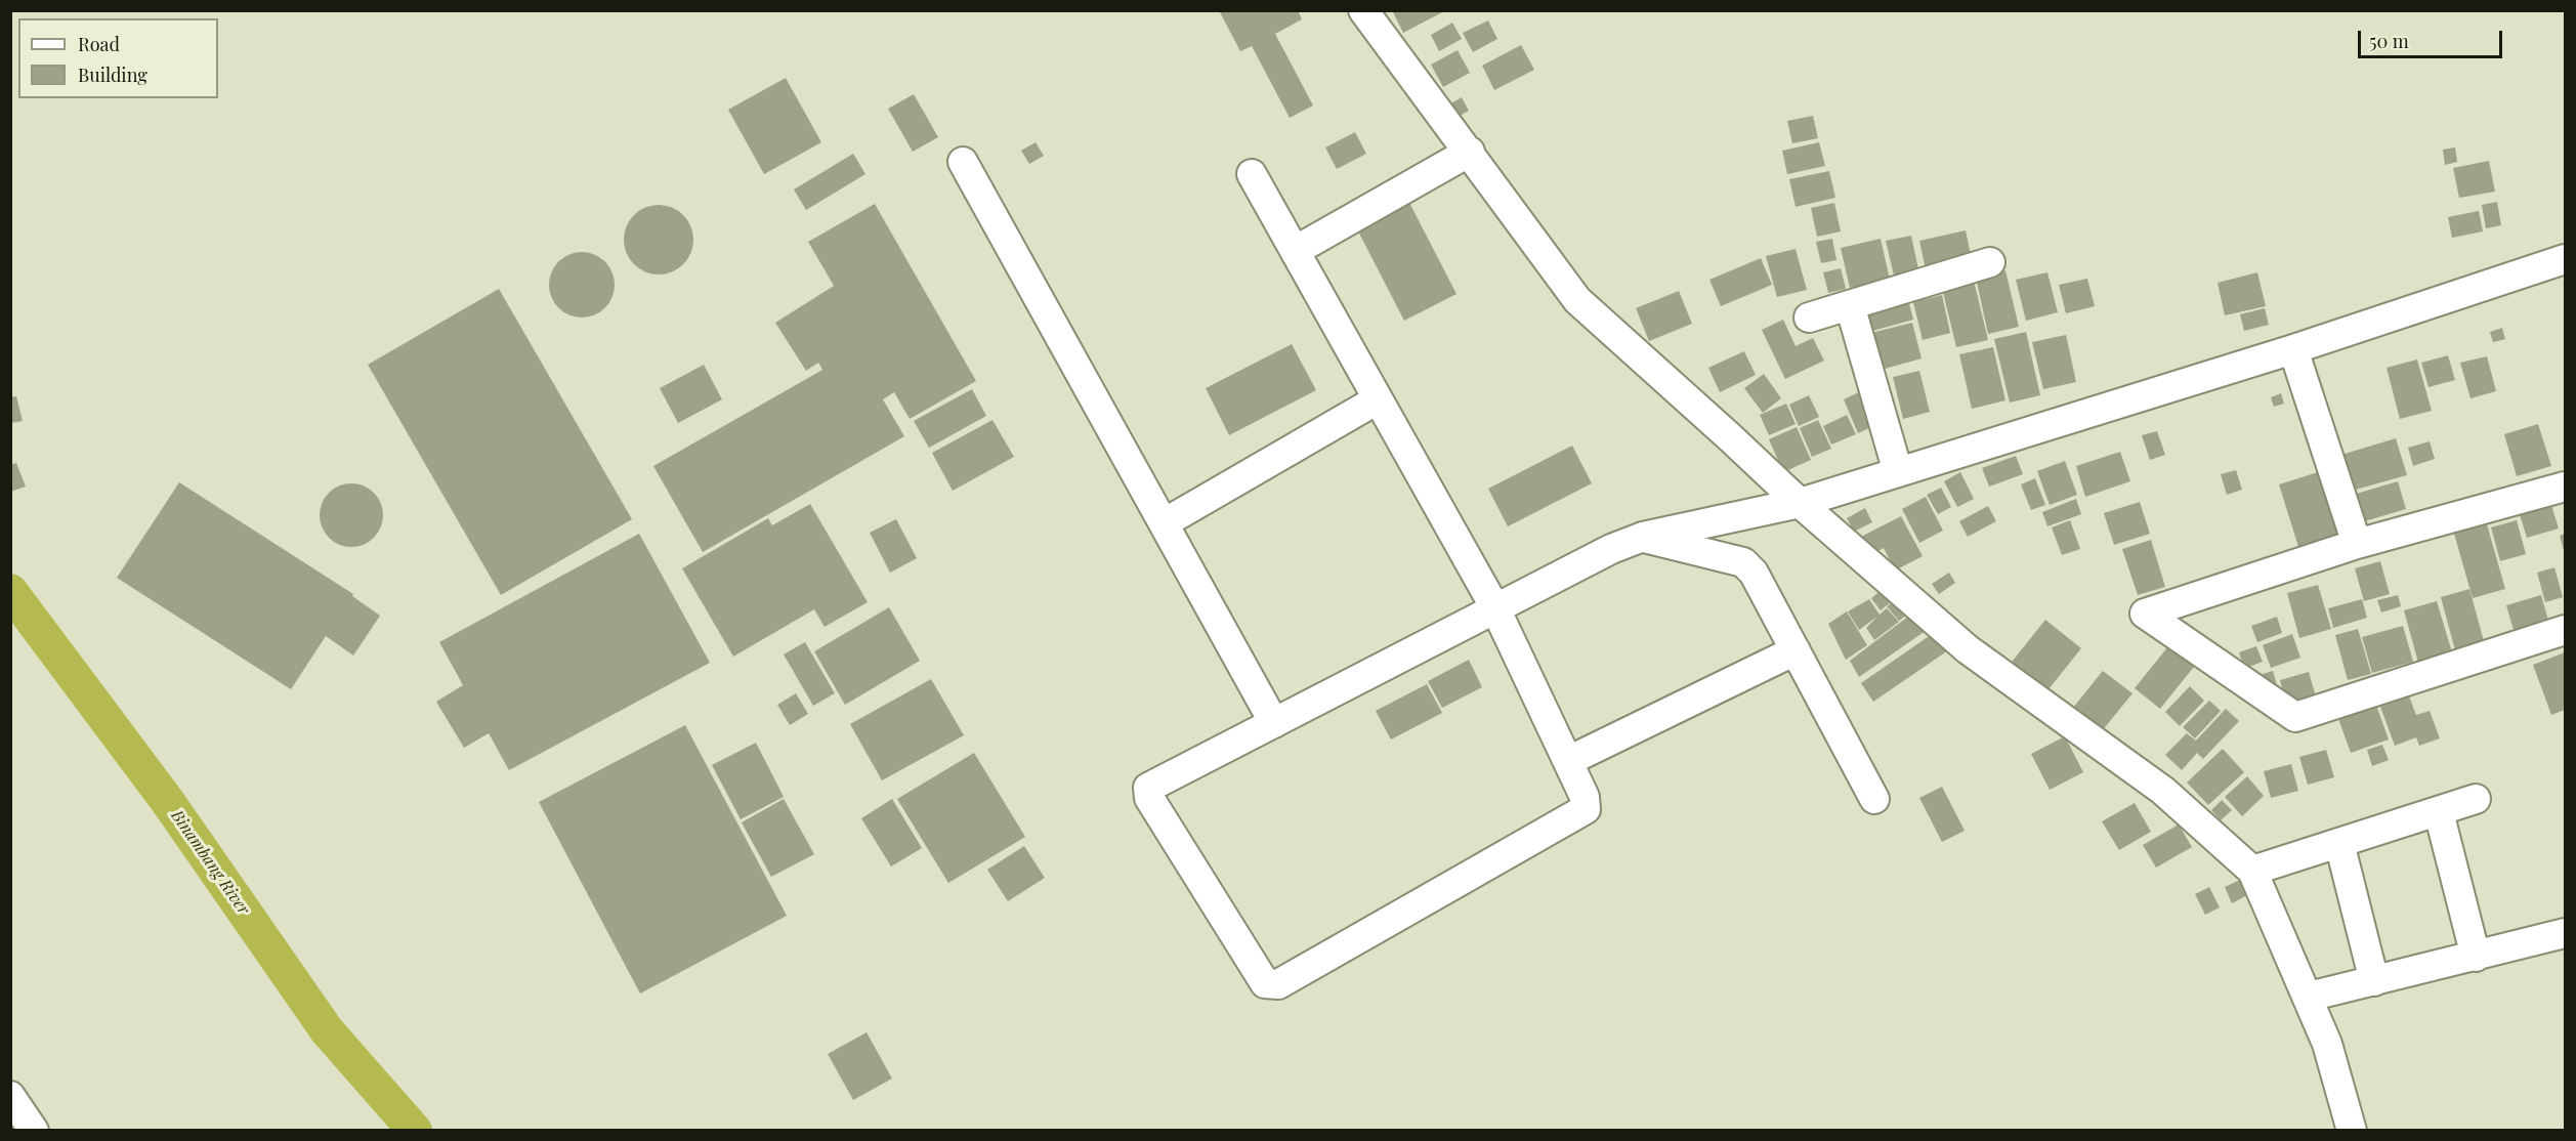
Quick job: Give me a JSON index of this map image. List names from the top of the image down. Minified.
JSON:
{"water":["Binambang River"],"legend":["Road","Building"],"scale_bar":"50 m"}
